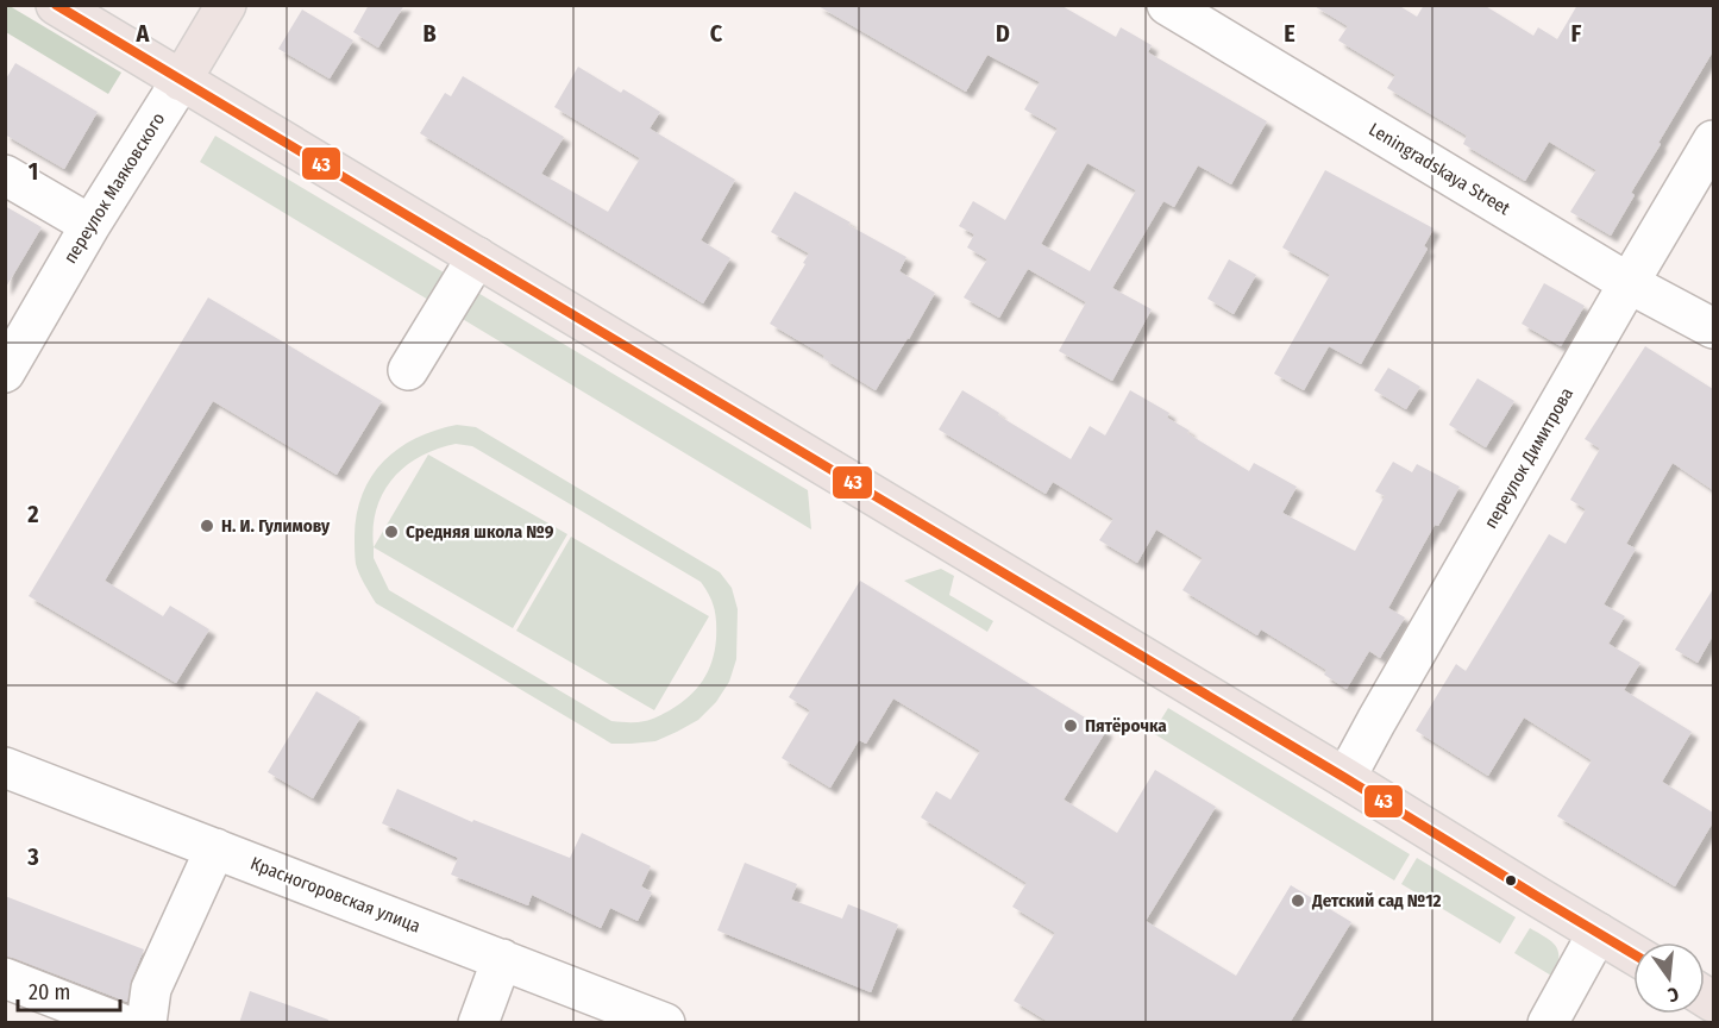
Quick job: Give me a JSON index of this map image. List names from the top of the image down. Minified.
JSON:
{"streets":{"main road":["переулок Маяковского"],"street":["Leningradskaya Street","переулок Димитрова","Красногоровская улица"]},"crossings":[["Leningradskaya Street","переулок Димитрова"]],"places":["Н. И. Гулимову","Средняя школа №9","Пятёрочка","Детский сад №12"],"lines":["transit line 43"],"scale_bar":"20 m","north":"bottom","grid":{"columns":["A","B","C","D","E","F"],"rows":["1","2","3"]}}
